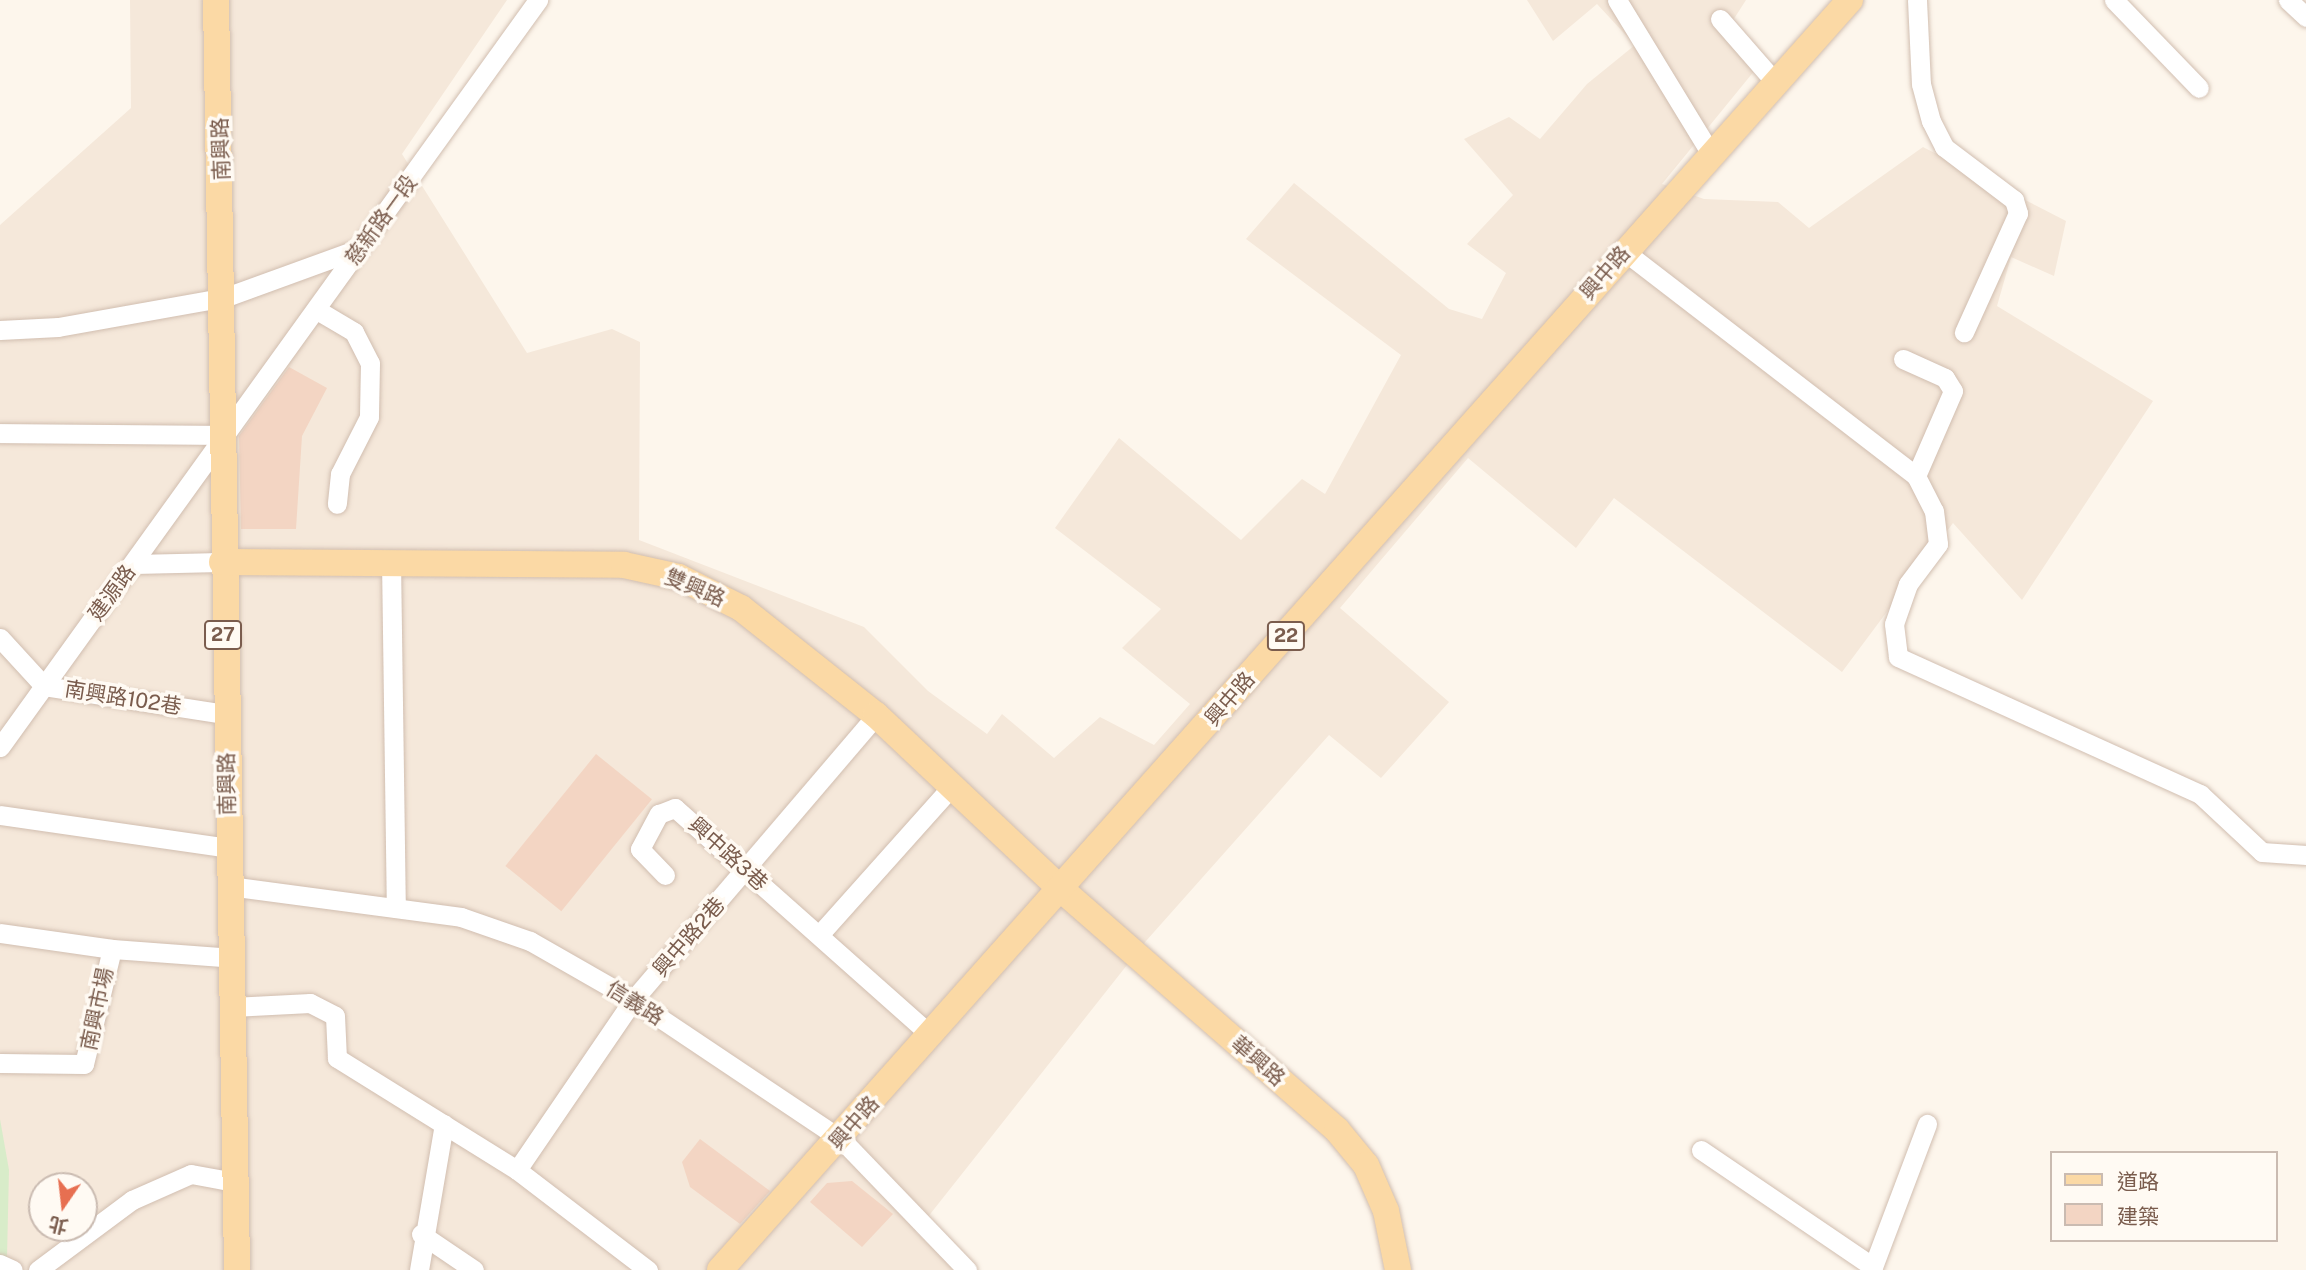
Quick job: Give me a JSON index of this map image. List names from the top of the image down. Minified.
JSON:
{"streets":{"main road":["南興路","興中路","雙興路","27","22","華興路"],"street":["慈新路一段","建源路","南興路102巷","興中路3巷","興中路2巷","信義路","南興市場"]},"crossings":[["南興路","慈新路一段"],["南興路","雙興路"],["南興路","建源路"],["南興路","南興路102巷"],["南興路","信義路"],["南興路","南興市場"],["慈新路一段","建源路"],["興中路","雙興路"],["興中路","興中路3巷"],["興中路","信義路"],["興中路","華興路"],["雙興路","興中路2巷"],["雙興路","華興路"],["建源路","南興路102巷"],["興中路3巷","興中路2巷"],["興中路2巷","信義路"]],"legend":["道路","建築"],"north":"bottom"}
